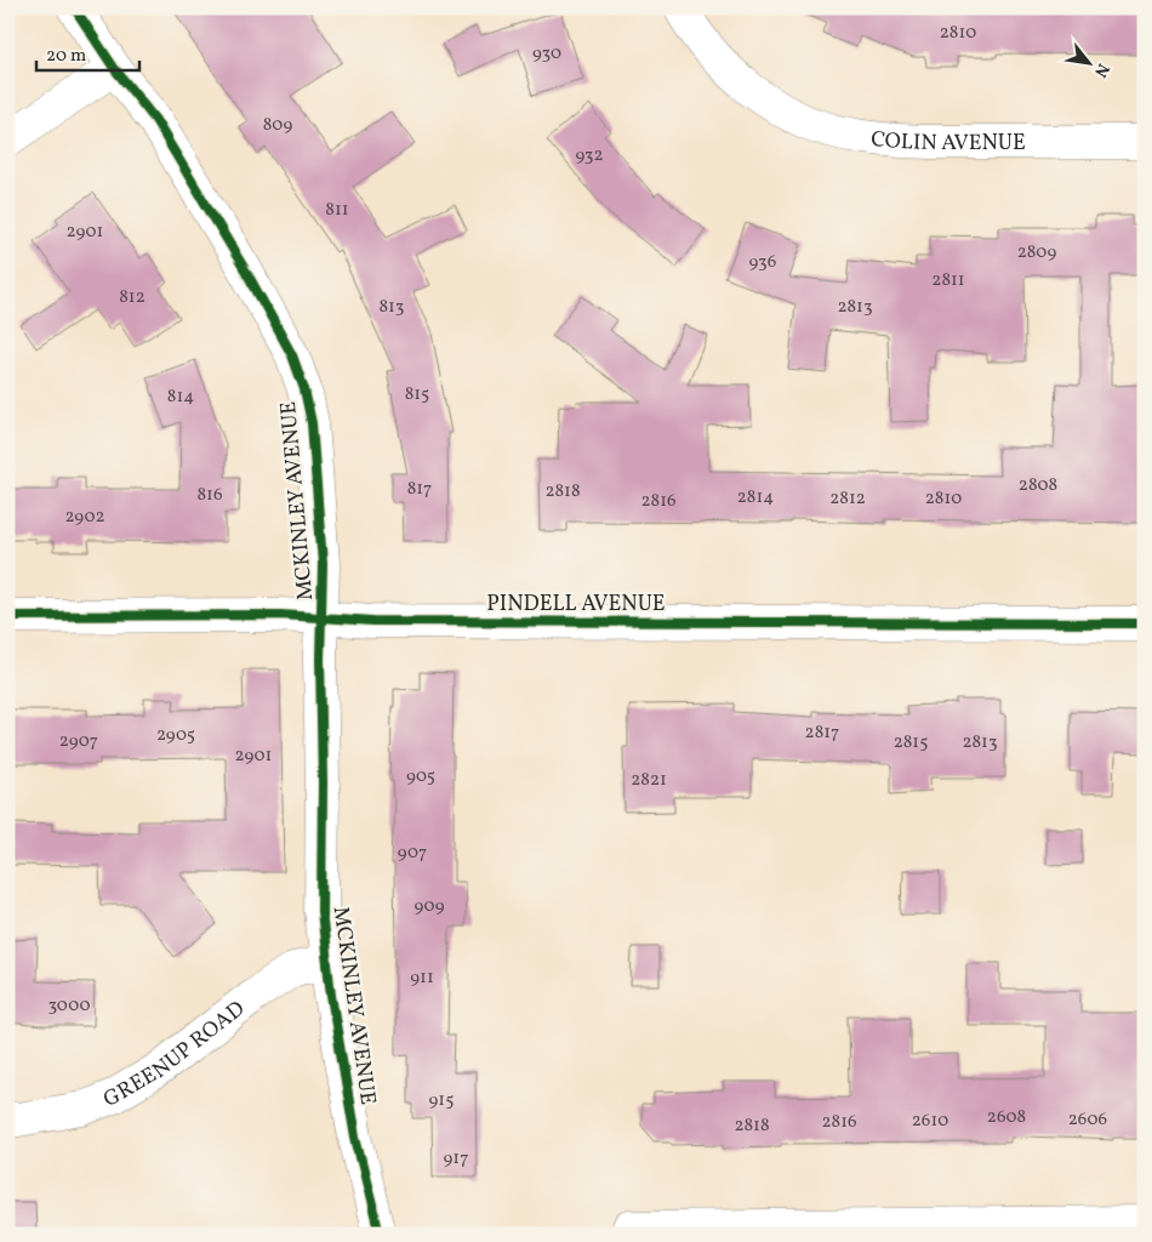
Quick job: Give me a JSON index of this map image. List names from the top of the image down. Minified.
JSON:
{"streets":{"street":["COLIN AVENUE","MCKINLEY AVENUE","PINDELL AVENUE","GREENUP ROAD"]},"crossings":[["MCKINLEY AVENUE","PINDELL AVENUE"],["MCKINLEY AVENUE","GREENUP ROAD"]],"house_numbers":["2810","930","809","932","811","2901","2809","936","2811","812","813","2813","815","814","2808","817","2818","816","2814","2812","2810","2816","2902","2817","2905","2907","2815","2813","2901","905","2821","907","909","911","3000","915","2608","2606","2610","2816","2818","917"],"scale_bar":"20 m","north":"bottom right"}
